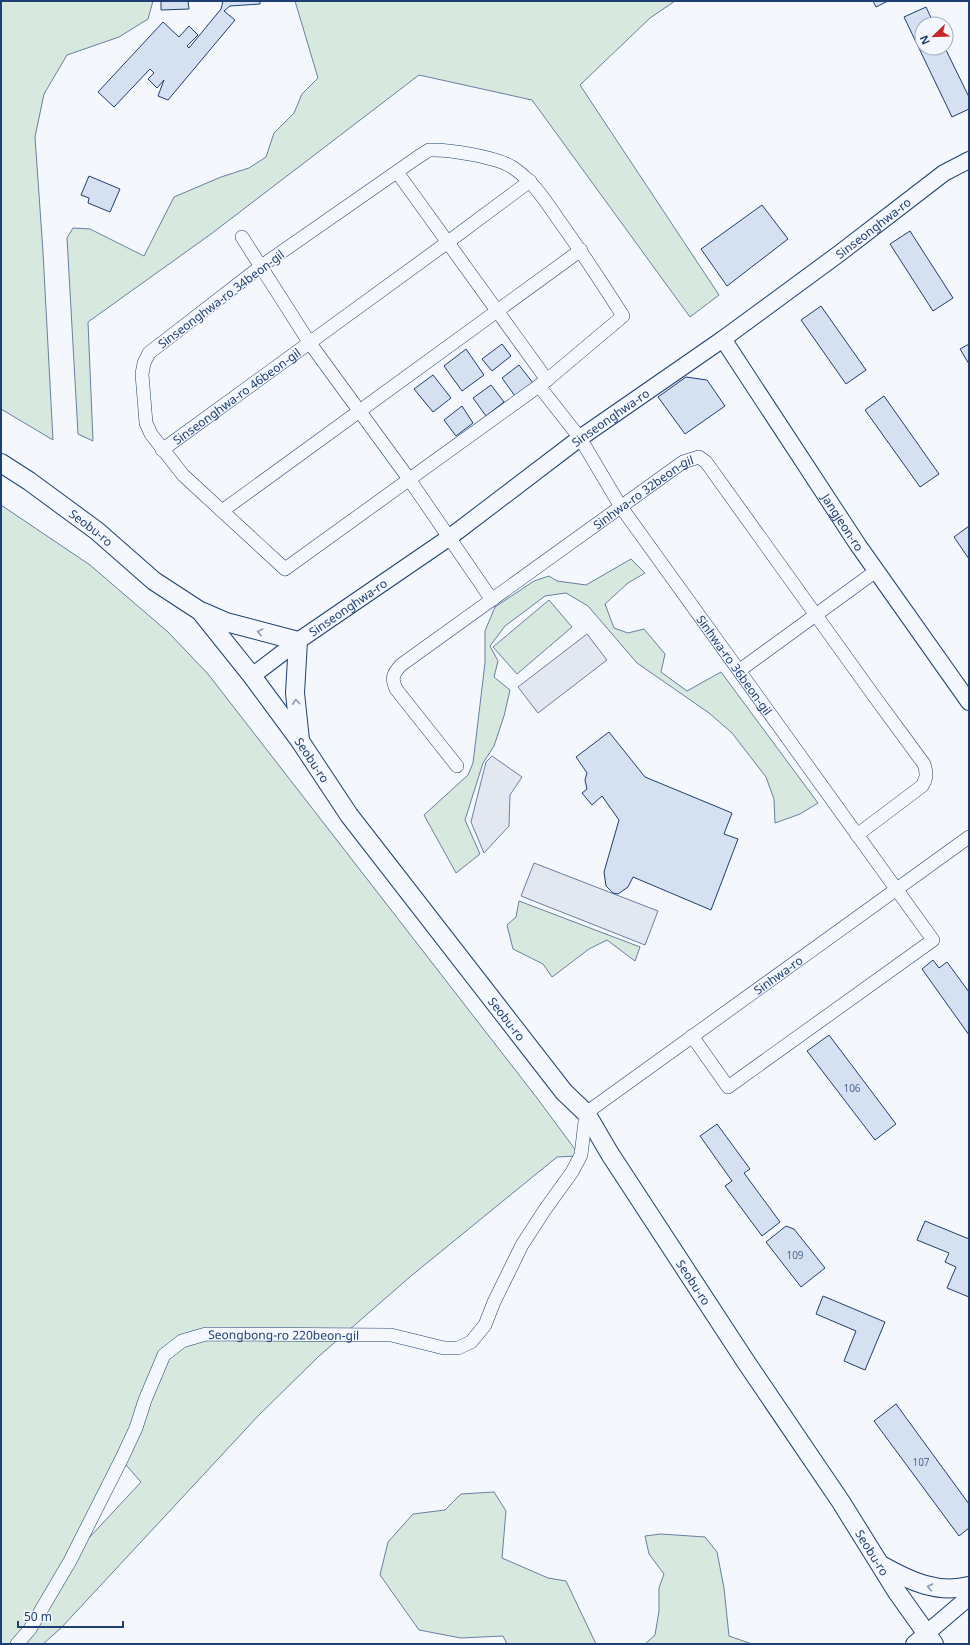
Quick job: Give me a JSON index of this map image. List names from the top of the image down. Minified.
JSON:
{"streets":{"main road":["Seobu-ro"],"street":["Sinseonghwa-ro","Sinseonghwa-ro 34beon-gil","Sinseonghwa-ro 46beon-gil","Sinhwa-ro 32beon-gil","Jangjeon-ro","Sinhwa-ro 36beon-gil","Sinhwa-ro","Seongbong-ro 220beon-gil"]},"crossings":[["Sinseonghwa-ro","Sinseonghwa-ro 46beon-gil"],["Sinseonghwa-ro","Jangjeon-ro"],["Sinseonghwa-ro","Seobu-ro"],["Sinseonghwa-ro","Sinhwa-ro 36beon-gil"],["Sinseonghwa-ro 34beon-gil","Sinseonghwa-ro 46beon-gil"],["Sinseonghwa-ro 34beon-gil","Sinhwa-ro 36beon-gil"],["Sinseonghwa-ro 46beon-gil","Sinhwa-ro 32beon-gil"],["Sinseonghwa-ro 46beon-gil","Sinhwa-ro 36beon-gil"],["Sinhwa-ro 32beon-gil","Sinhwa-ro 36beon-gil"],["Seobu-ro","Sinhwa-ro"],["Seobu-ro","Seongbong-ro 220beon-gil"],["Sinhwa-ro 36beon-gil","Sinhwa-ro"],["Sinhwa-ro","Seongbong-ro 220beon-gil"]],"house_numbers":["106","109","107"],"scale_bar":"50 m","north":"bottom left"}
